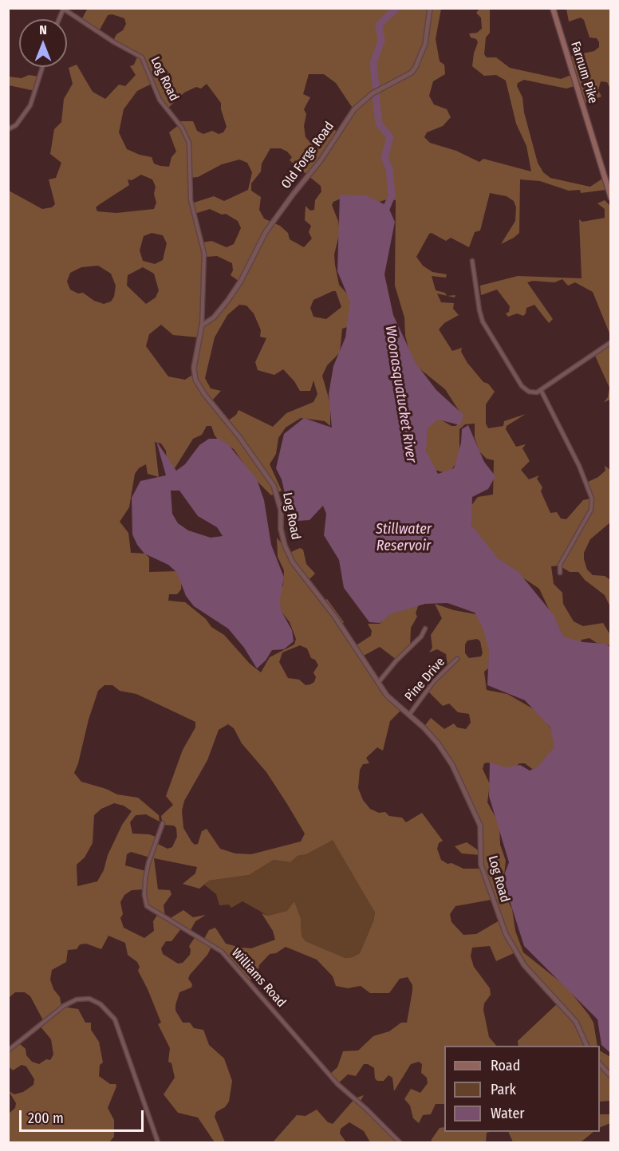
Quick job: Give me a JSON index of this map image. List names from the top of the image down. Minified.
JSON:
{"streets":{"main road":["Farnum Pike"],"street":["Log Road","Old Forge Road","Pine Drive","Williams Road"]},"crossings":[["Log Road","Old Forge Road"],["Log Road","Pine Drive"]],"water":["Woonasquatucket River","Stillwater Reservoir"],"legend":["Road","Park","Water"],"scale_bar":"200 m","north":"top"}
